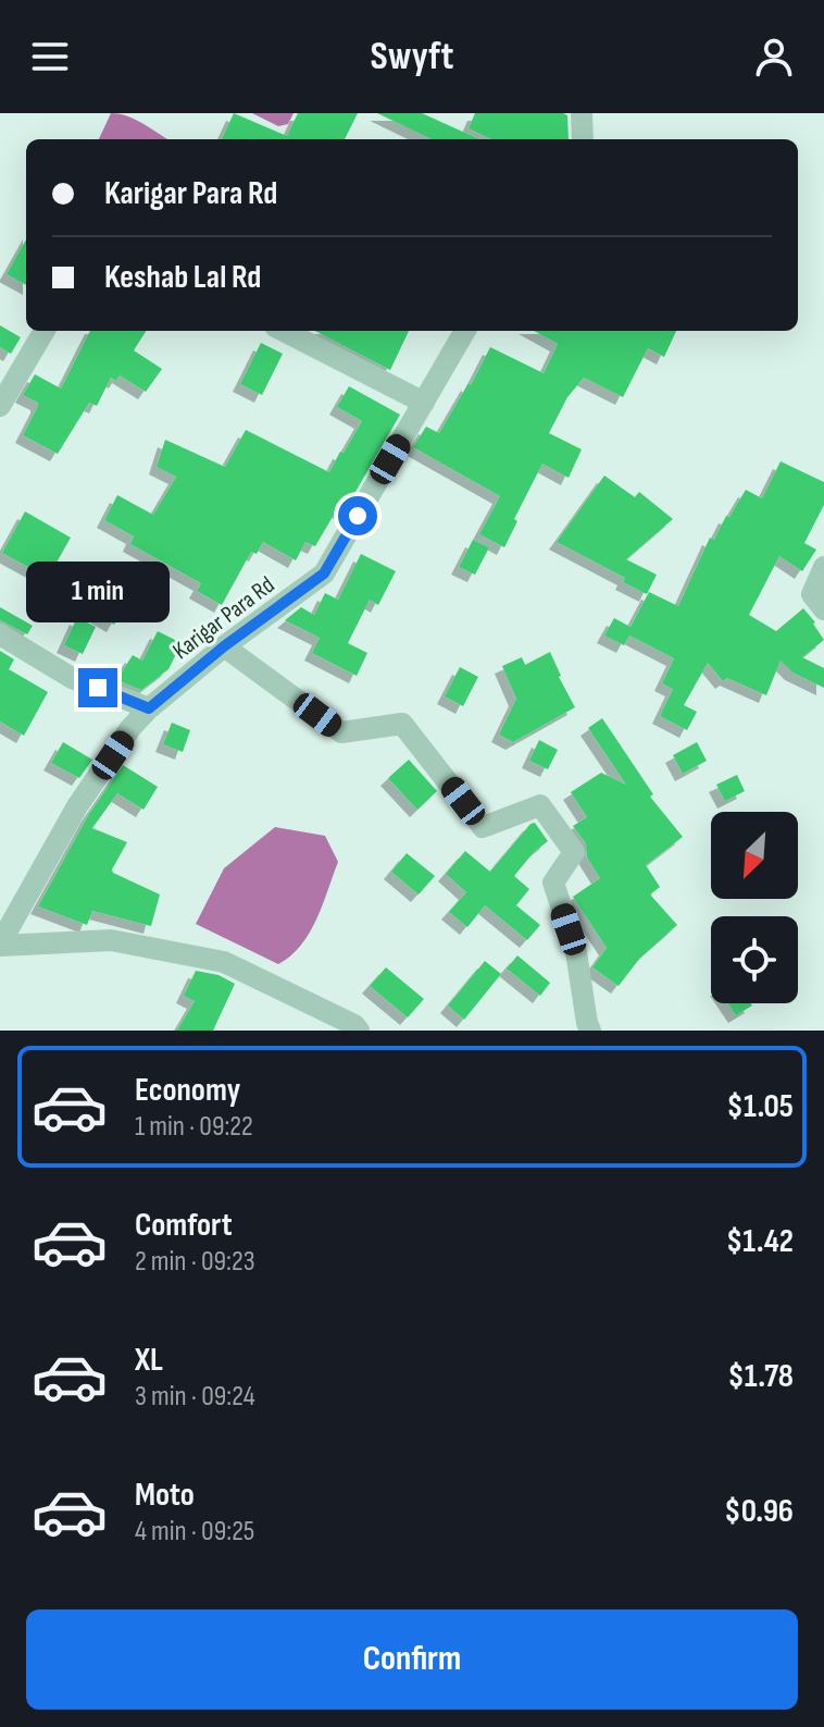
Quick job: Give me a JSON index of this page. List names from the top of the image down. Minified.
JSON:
{"streets":{"street":["Karigar Para Rd"]},"north":"bottom left","page":{"header":"Swyft","banner":["Karigar Para Rd","Keshab Lal Rd"],"bubble":"1 min","list":[{"name":"Economy","note":"1 min · 09:22","value":"$1.05"},{"name":"Comfort","note":"2 min · 09:23","value":"$1.42"},{"name":"XL","note":"3 min · 09:24","value":"$1.78"},{"name":"Moto","note":"4 min · 09:25","value":"$0.96"}],"buttons":"Confirm"}}
